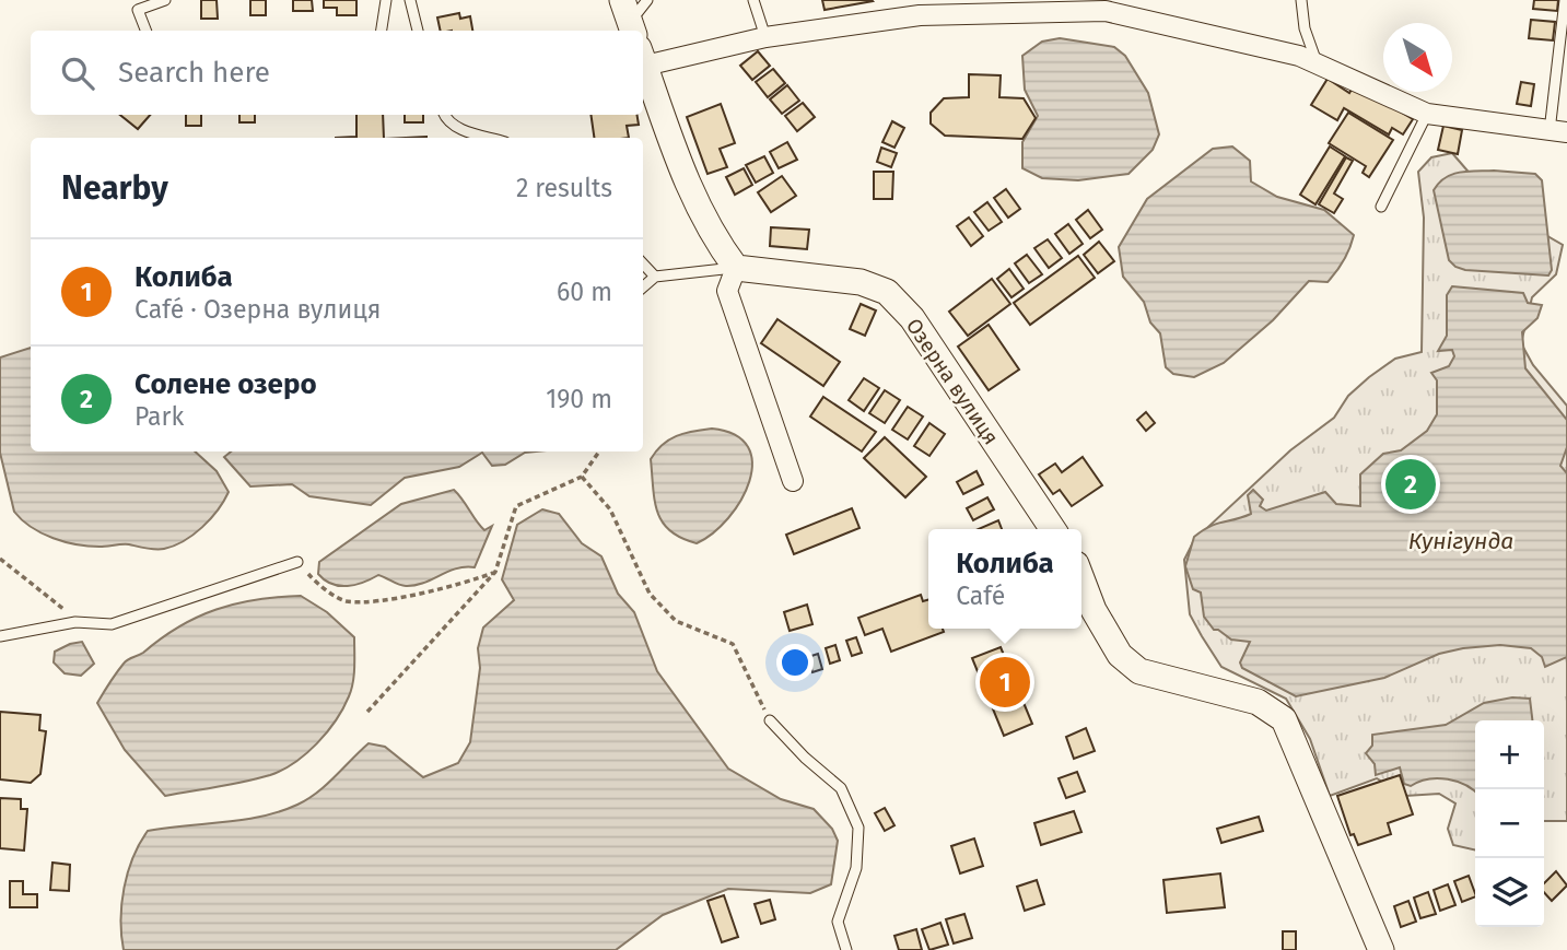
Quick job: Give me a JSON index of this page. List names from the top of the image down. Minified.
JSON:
{"streets":{"street":["Озерна вулиця"]},"water":["Кунігунда"],"north":"bottom right","page":{"search":"Search here","heading":["Nearby","2 results"],"list":[{"mark":"1","name":"Колиба","note":"Café · Озерна вулиця","value":"60 m"},{"mark":"2","name":"Солене озеро","note":"Park","value":"190 m"}],"pins":["2","1"],"popup":["Колиба","Café"],"map_buttons":["+","−"]}}
